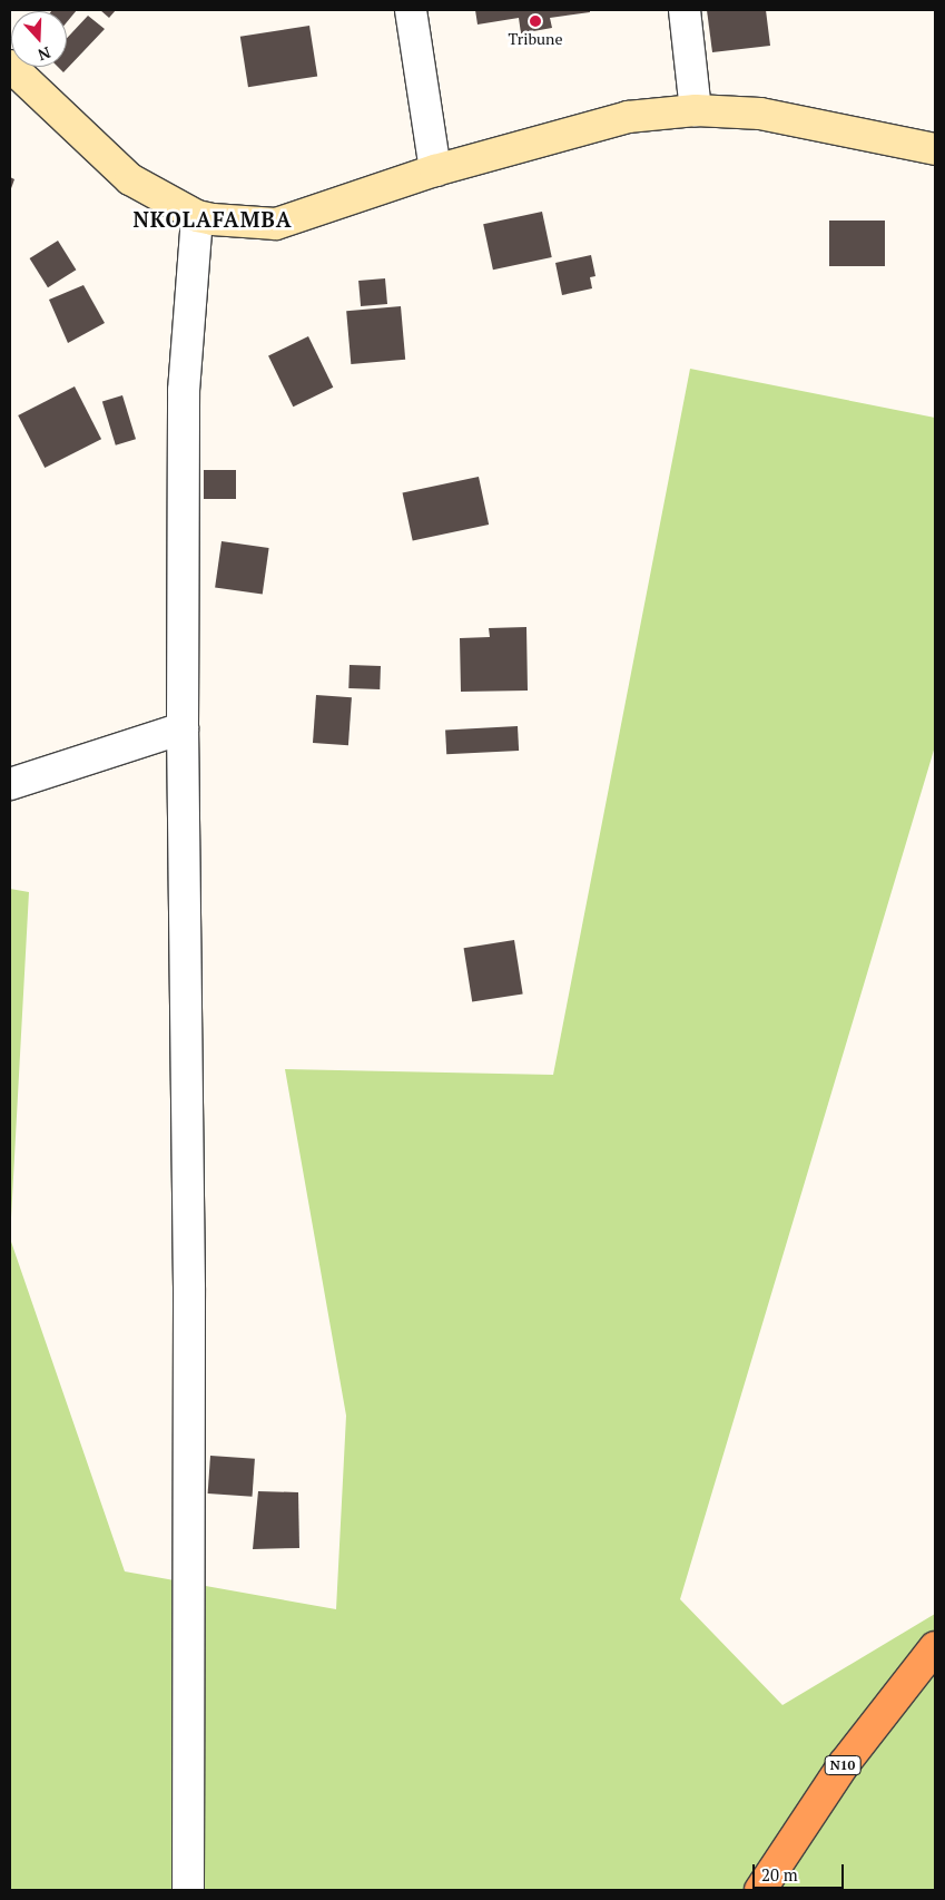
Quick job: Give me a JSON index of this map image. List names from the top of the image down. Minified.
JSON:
{"streets":{"highway":["N10"]},"districts":["NKOLAFAMBA"],"places":["Tribune"],"scale_bar":"20 m","north":"bottom"}
